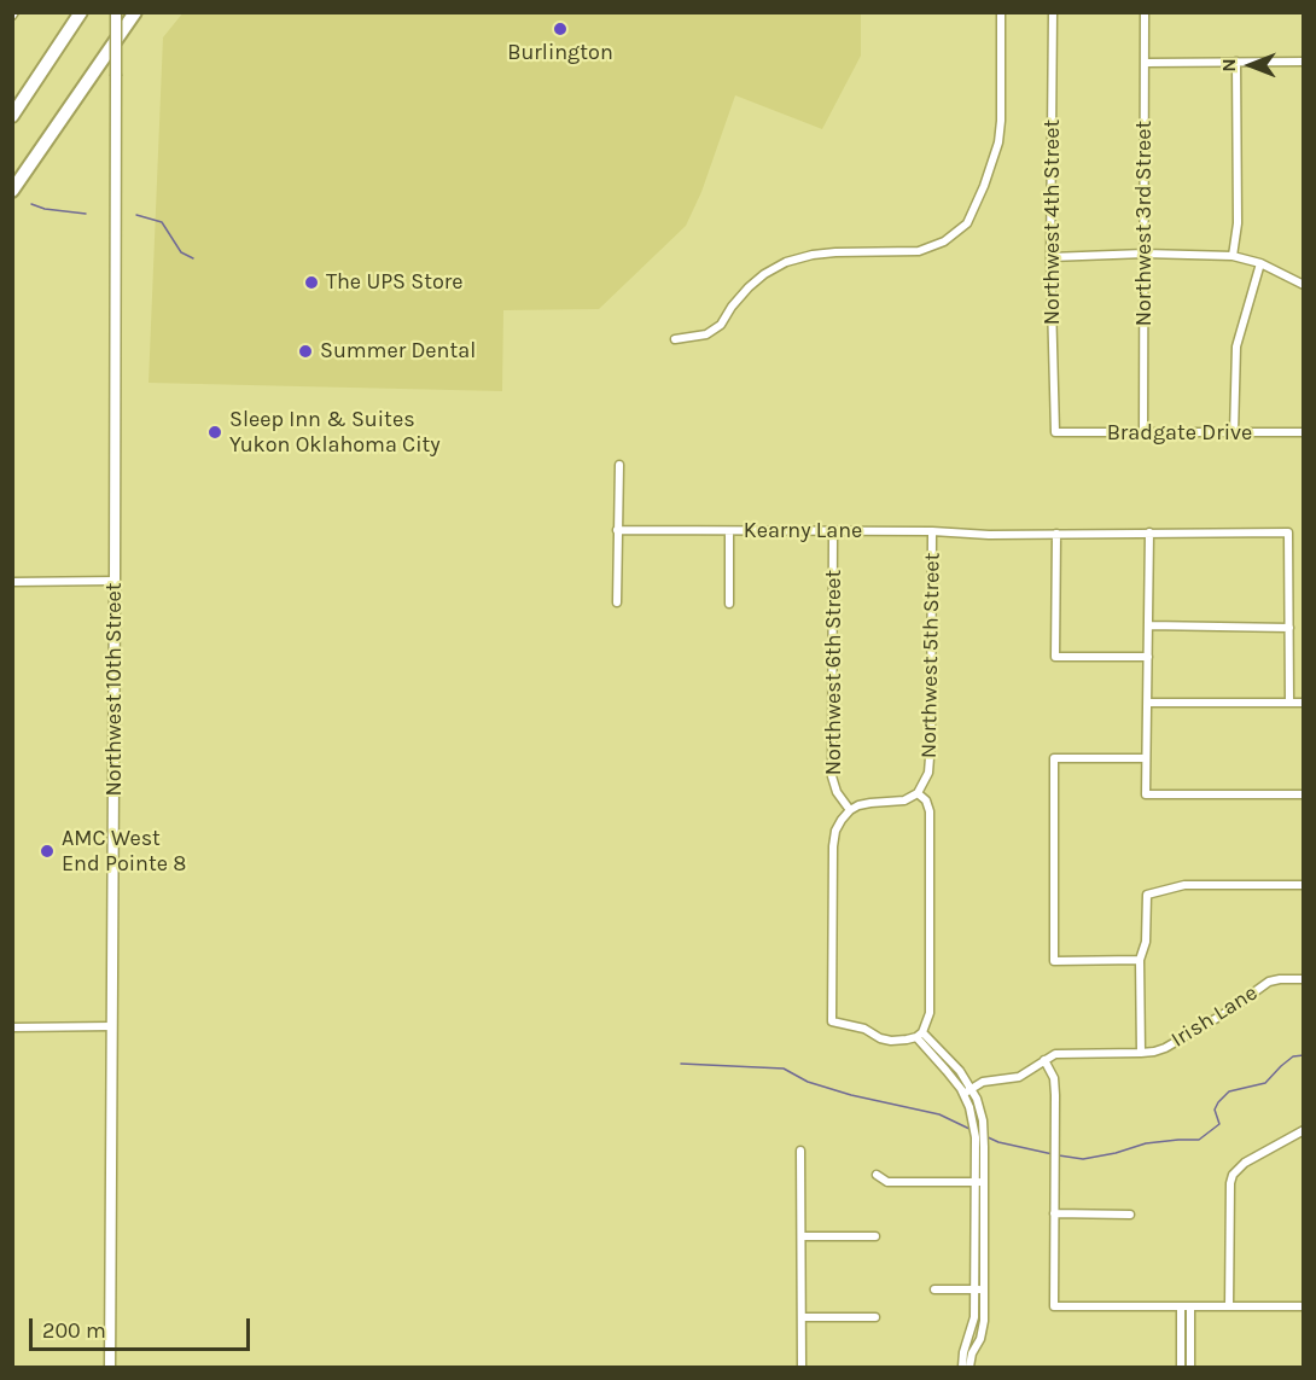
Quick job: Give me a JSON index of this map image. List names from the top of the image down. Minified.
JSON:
{"streets":{"main road":["Northwest 10th Street"],"street":["Northwest 4th Street","Northwest 3rd Street","Bradgate Drive","Kearny Lane","Northwest 5th Street","Northwest 6th Street","Irish Lane"]},"crossings":[["Northwest 4th Street","Bradgate Drive"],["Northwest 3rd Street","Bradgate Drive"],["Kearny Lane","Northwest 5th Street"],["Kearny Lane","Northwest 6th Street"]],"places":["Burlington","The UPS Store","Summer Dental","Sleep Inn & Suites Yukon Oklahoma City","AMC West End Pointe 8"],"scale_bar":"200 m","north":"left"}
